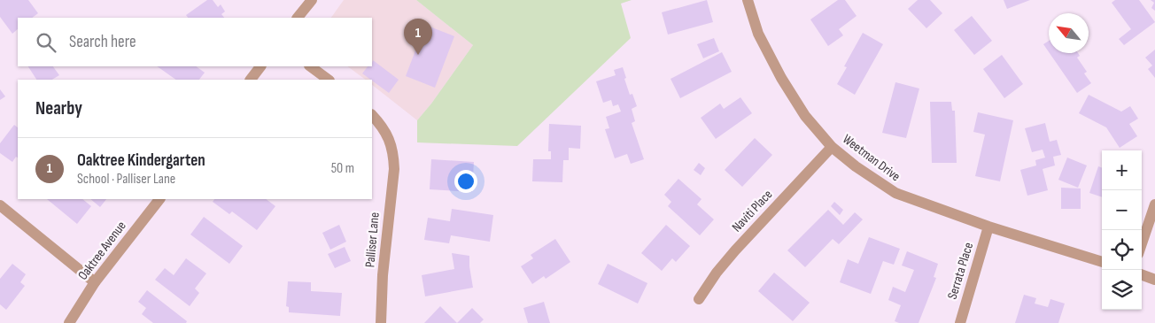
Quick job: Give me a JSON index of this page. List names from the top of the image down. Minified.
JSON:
{"streets":{"street":["Weetman Drive","Naviti Place","Palliser Lane","Oaktree Avenue","Serrata Place"]},"crossings":[["Weetman Drive","Naviti Place"],["Weetman Drive","Serrata Place"]],"north":"top left","page":{"search":"Search here","pins":"1","heading":"Nearby","list":[{"mark":"1","name":"Oaktree Kindergarten","note":"School · Palliser Lane","value":"50 m"}],"map_buttons":["+","−"]}}
